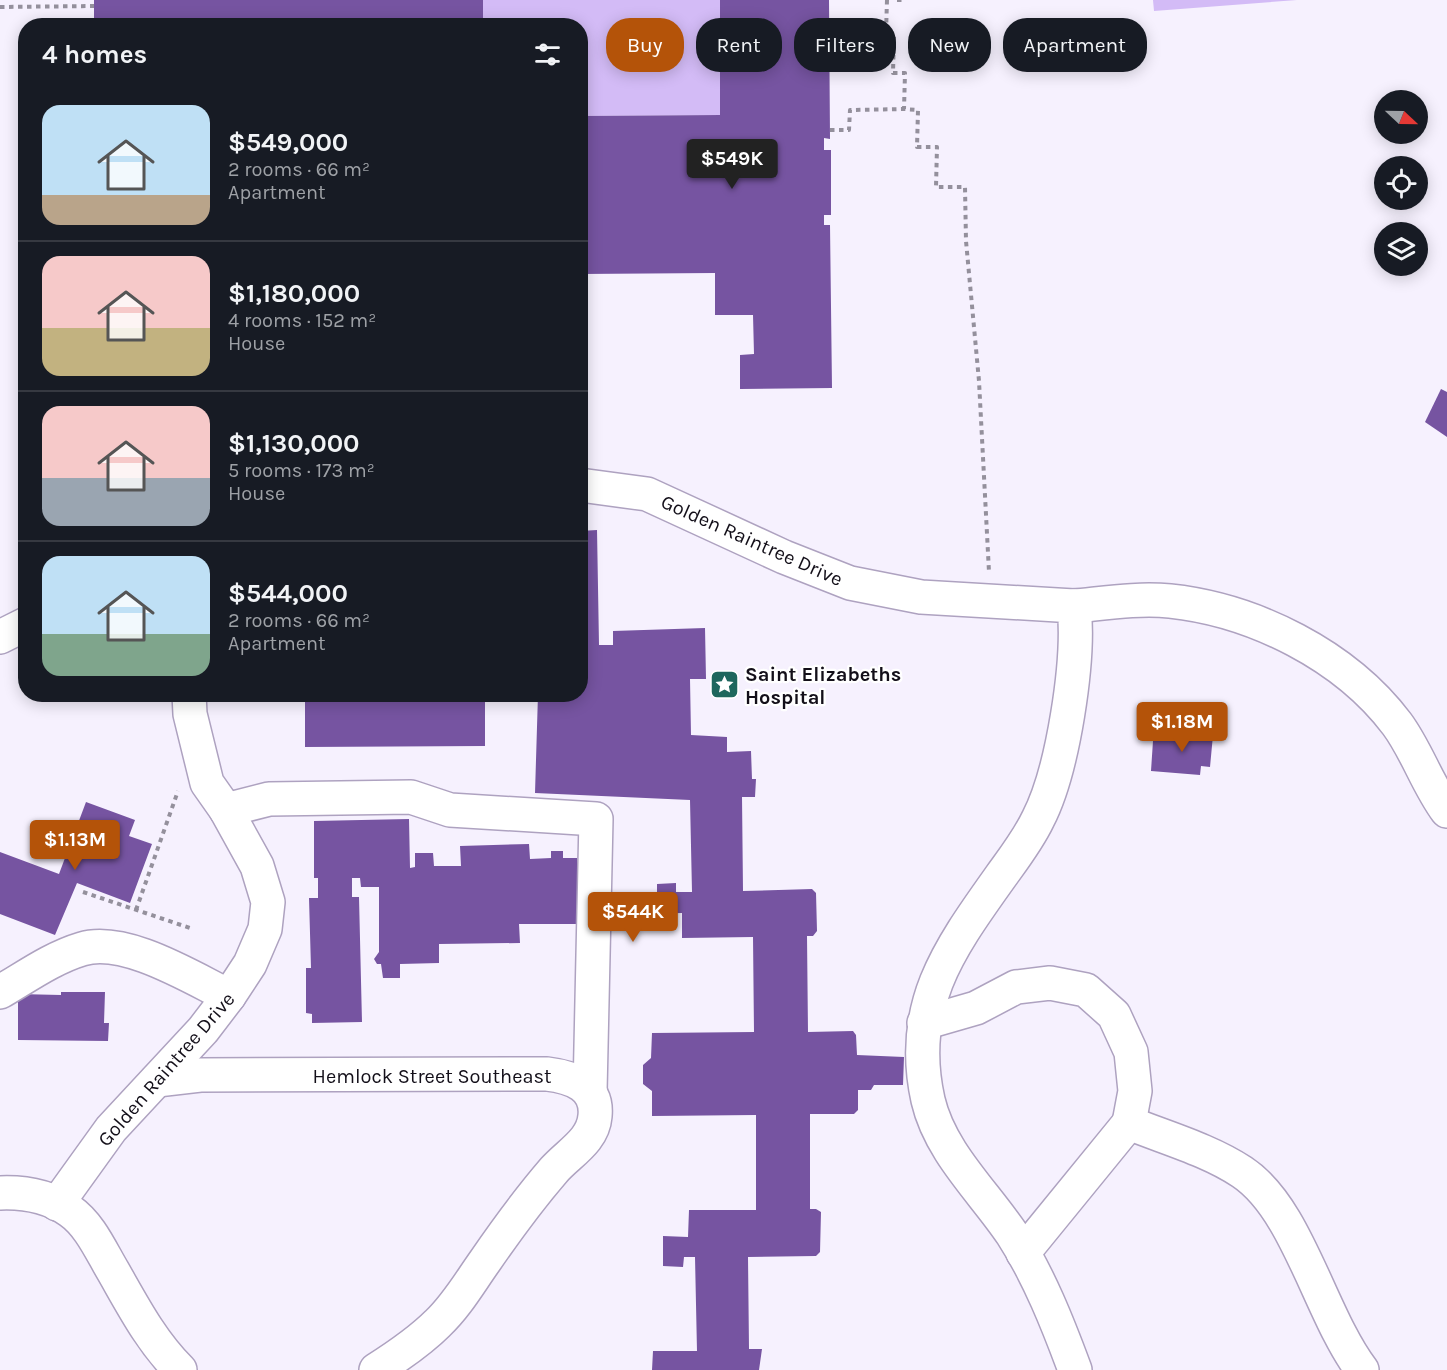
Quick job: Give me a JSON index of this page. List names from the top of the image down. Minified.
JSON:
{"streets":{"lane":["Golden Raintree Drive","Hemlock Street Southeast"]},"crossings":[["Golden Raintree Drive","Hemlock Street Southeast"]],"places":{"place":["Saint Elizabeths Hospital"]},"north":"right","page":{"chip":["Buy","Rent","Filters","New","Apartment"],"heading":"4 homes","list":[{"name":"$549,000","note":"2 rooms · 66 m² · Apartment"},{"name":"$1,180,000","note":"4 rooms · 152 m² · House"},{"name":"$1,130,000","note":"5 rooms · 173 m² · House"},{"name":"$544,000","note":"2 rooms · 66 m² · Apartment"}],"price":["$549K","$1.18M","$1.13M","$544K"]}}
